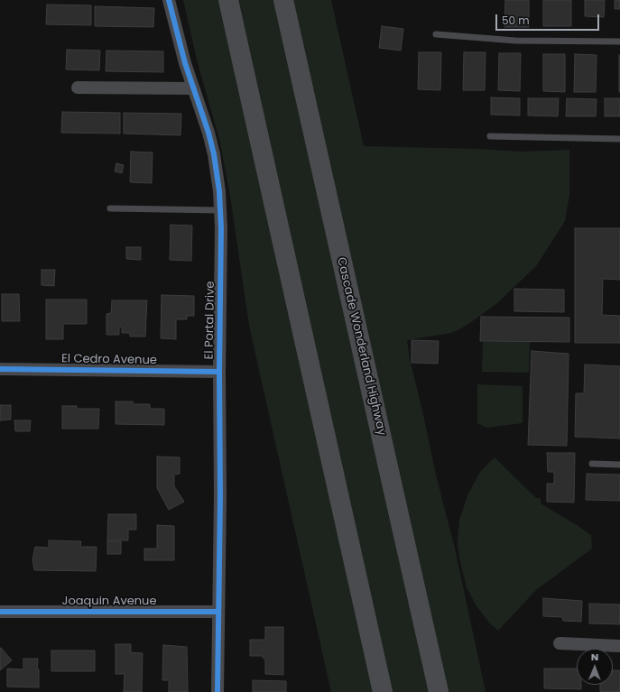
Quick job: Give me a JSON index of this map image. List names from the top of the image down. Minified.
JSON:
{"streets":{"highway":["Cascade Wonderland Highway"],"street":["El Portal Drive","El Cedro Avenue","Joaquin Avenue"]},"crossings":[["El Portal Drive","El Cedro Avenue"],["El Portal Drive","Joaquin Avenue"]],"scale_bar":"50 m","north":"top"}
